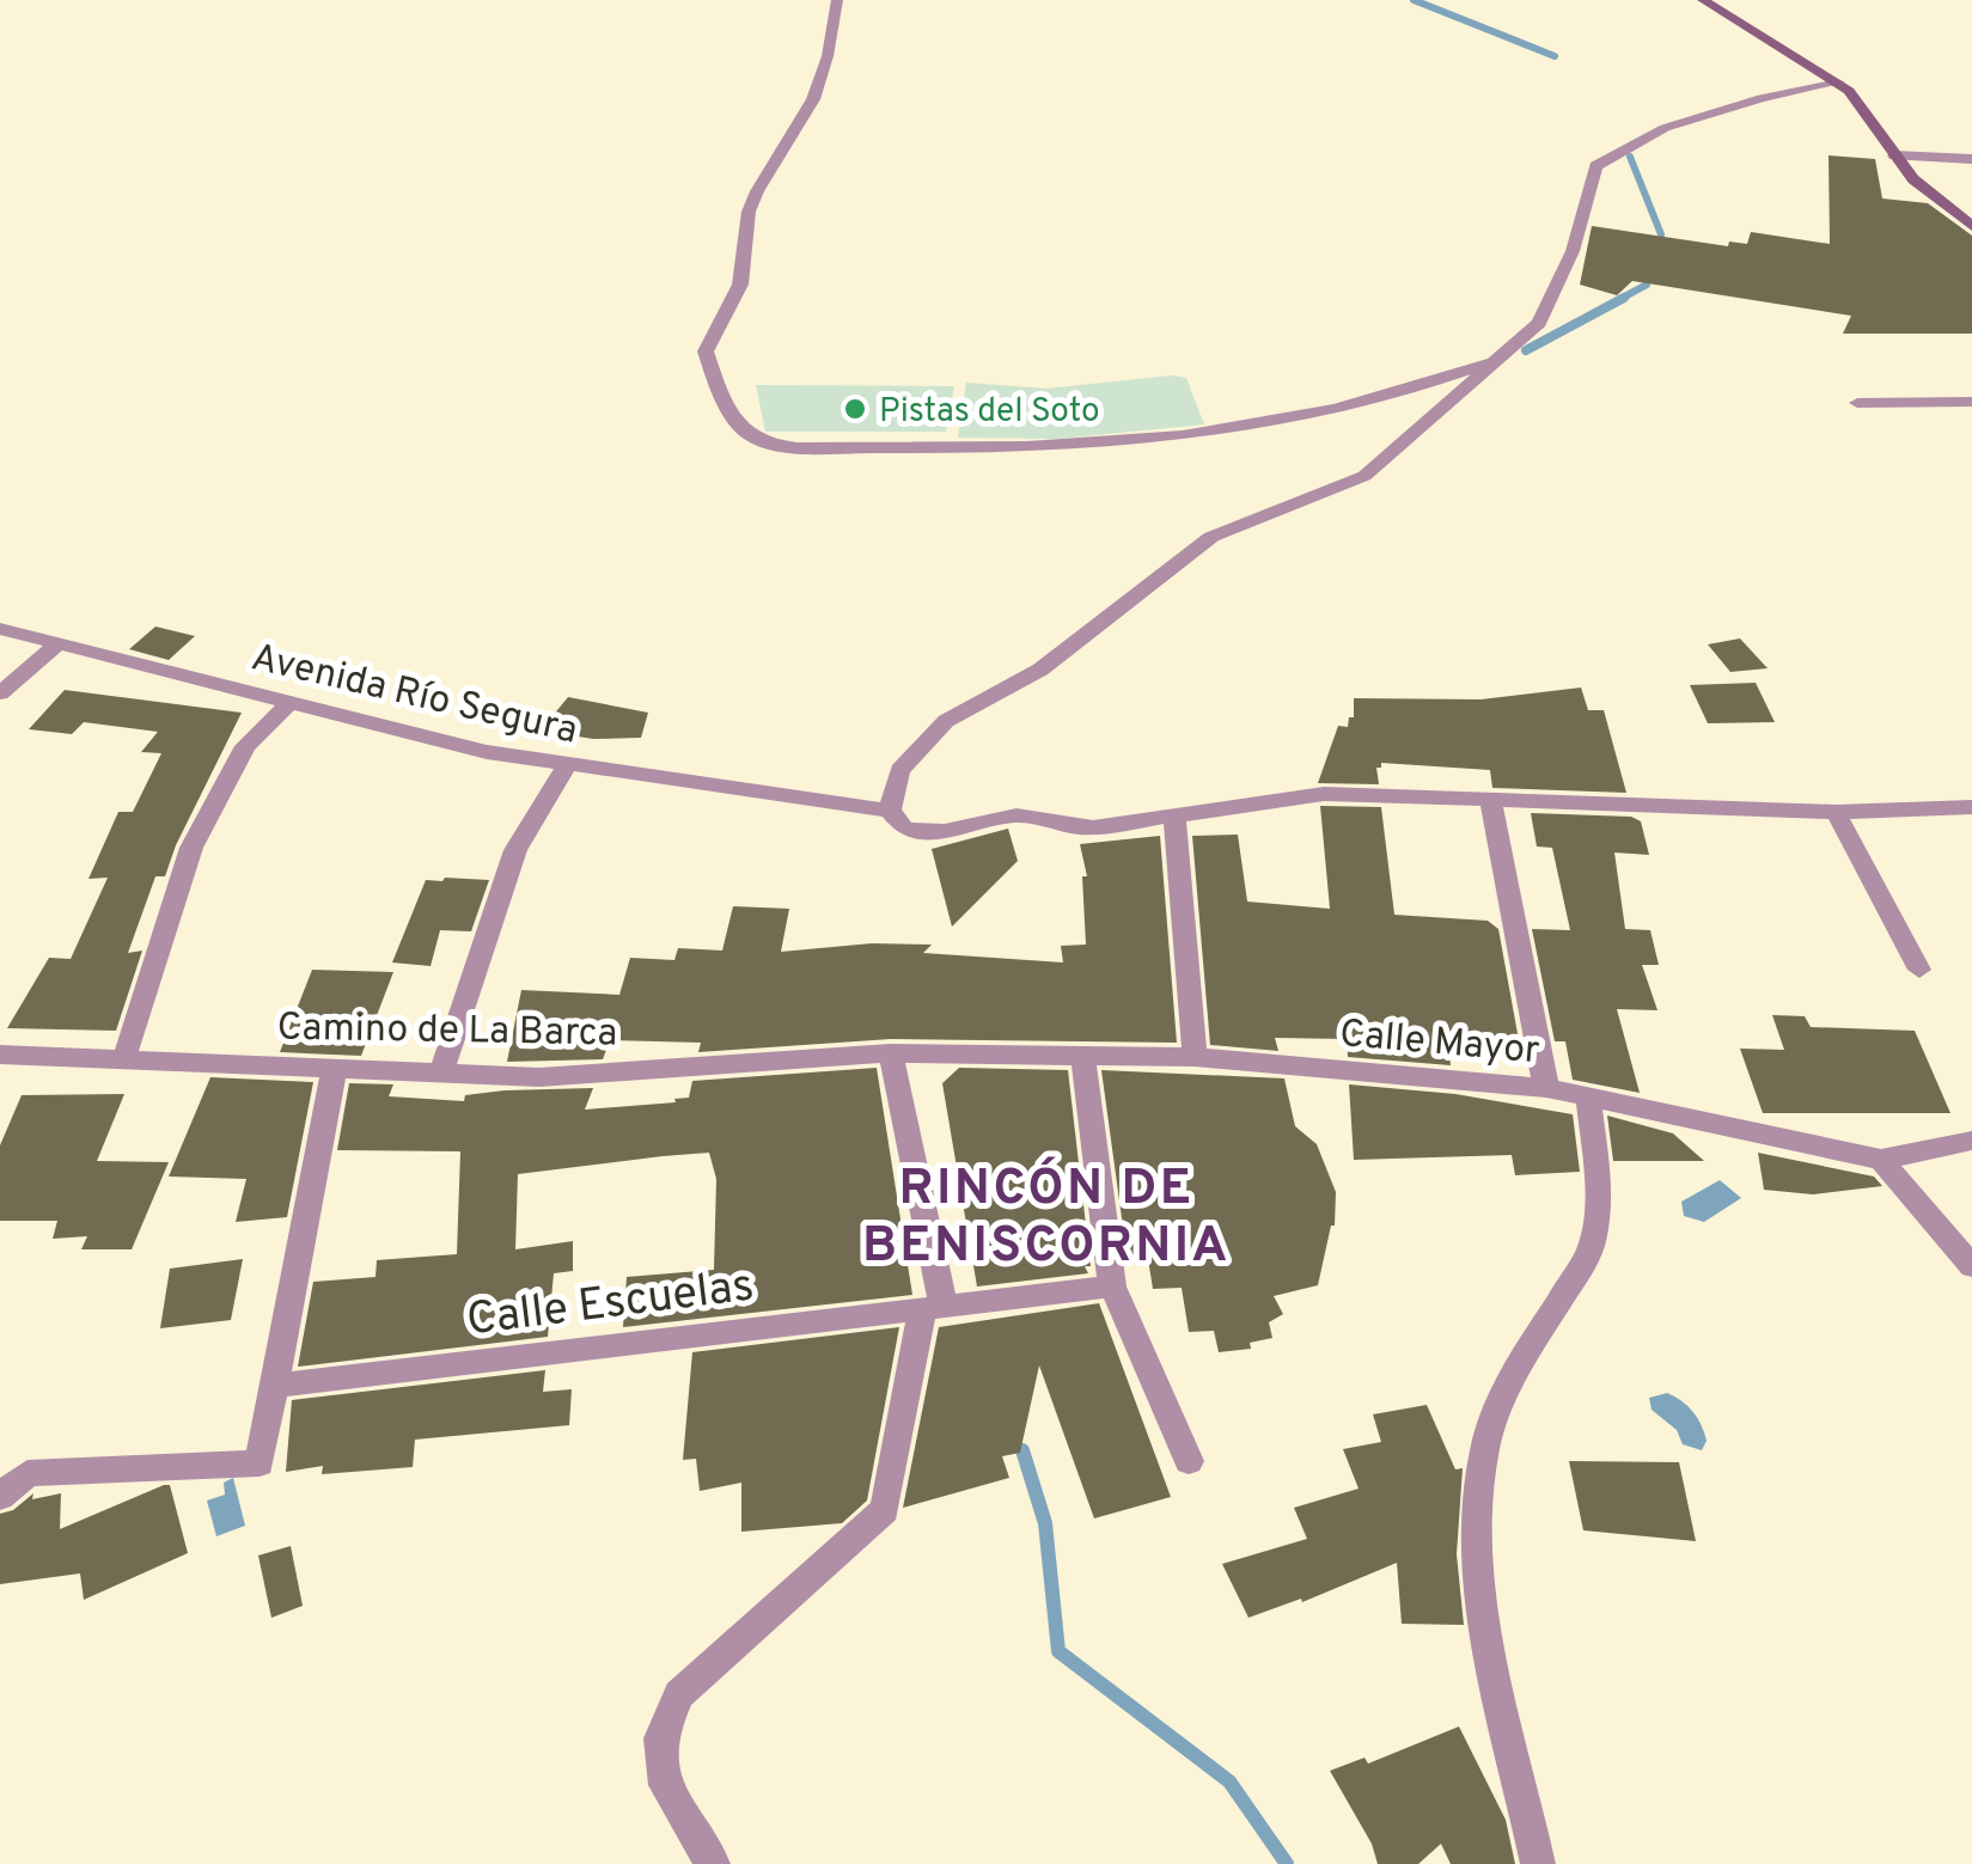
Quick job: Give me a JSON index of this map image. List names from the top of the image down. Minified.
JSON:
{"streets":{"street":["Avenida Río Segura","Camino de La Barca","Calle Mayor","Calle Escuelas"]},"crossings":[["Camino de La Barca","Calle Mayor"]],"districts":["RINCÓN DE BENISCORNIA"],"places":["Pistas del Soto"]}
